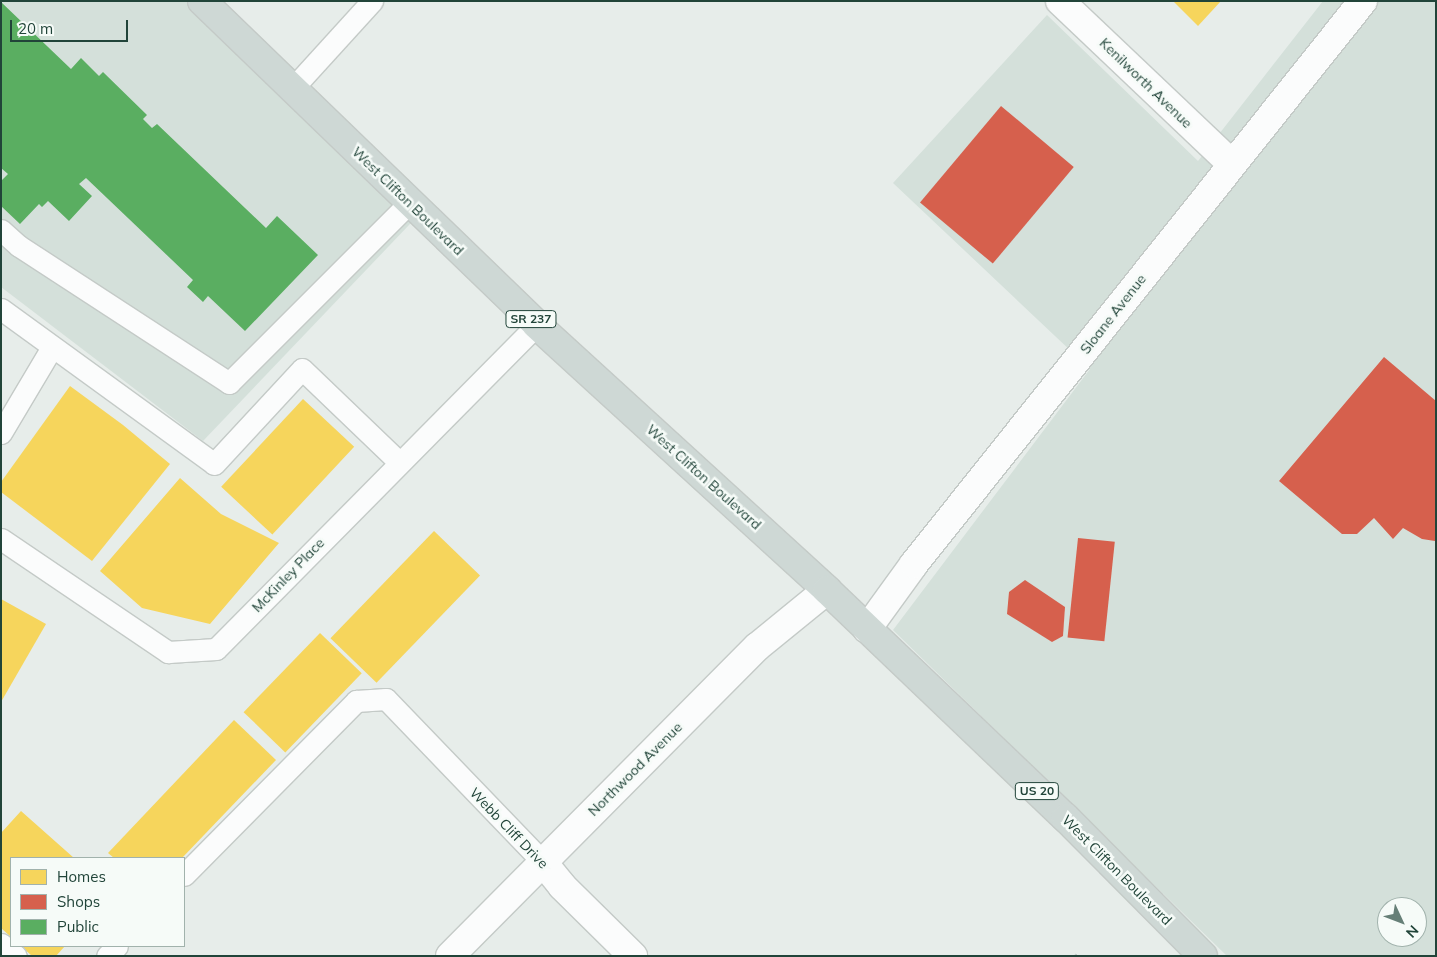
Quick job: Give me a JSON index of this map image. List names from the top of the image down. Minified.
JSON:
{"streets":{"main road":["West Clifton Boulevard","SR 237","US 20"],"street":["Kenilworth Avenue","Sloane Avenue","Northwood Avenue","Webb Cliff Drive"],"lane":["McKinley Place"]},"crossings":[["Kenilworth Avenue","Sloane Avenue"],["West Clifton Boulevard","Sloane Avenue"],["West Clifton Boulevard","McKinley Place"],["West Clifton Boulevard","Northwood Avenue"],["Northwood Avenue","Webb Cliff Drive"]],"legend":["Homes","Shops","Public"],"scale_bar":"20 m","north":"bottom right"}
